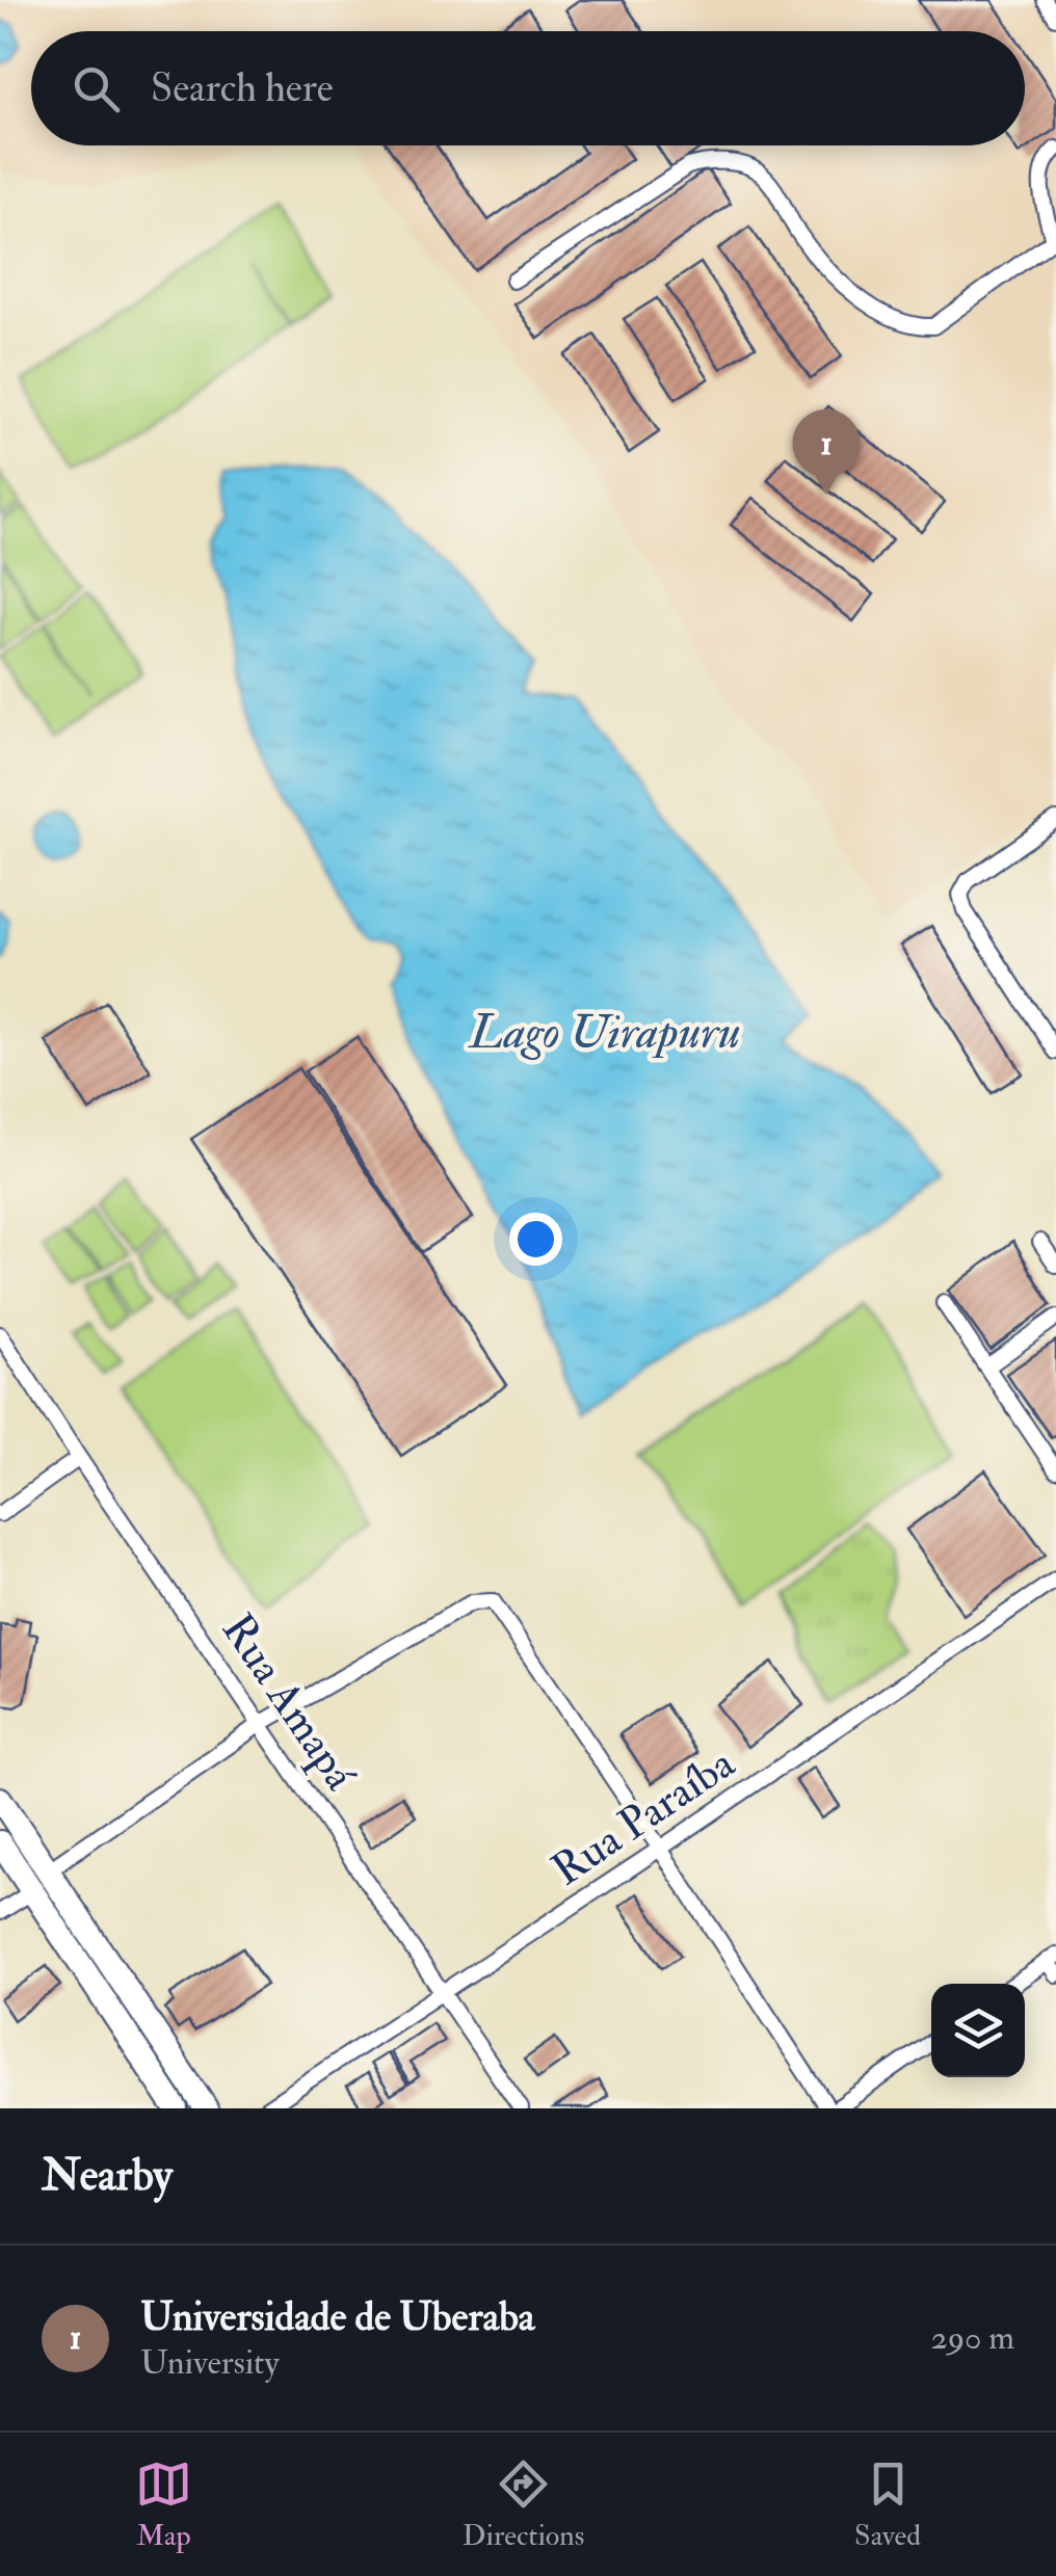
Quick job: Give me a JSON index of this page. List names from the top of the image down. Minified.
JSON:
{"streets":{"street":["Rua Amapá","Rua Paraíba"]},"crossings":[["Rua Amapá","Rua Paraíba"]],"water":["Lago Uirapuru"],"page":{"search":"Search here","pins":"1","heading":"Nearby","list":[{"mark":"1","name":"Universidade de Uberaba","note":"University","value":"290 m"}],"nav":["Map","Directions","Saved"]}}
